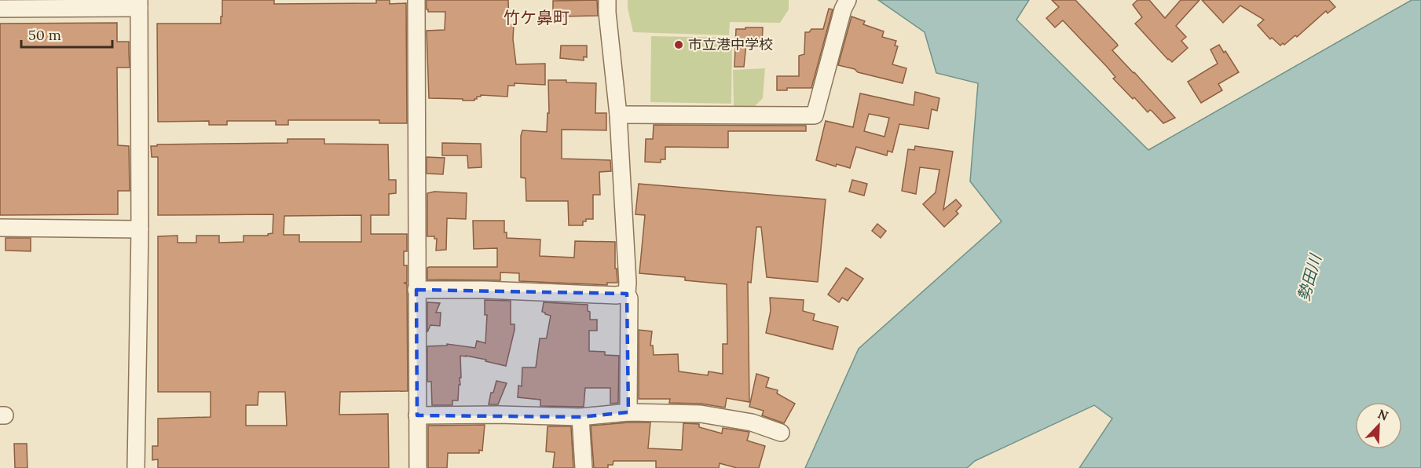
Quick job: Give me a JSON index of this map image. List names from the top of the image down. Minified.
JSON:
{"districts":["竹ケ鼻町"],"water":["勢田川"],"places":["市立港中学校"],"scale_bar":"50 m","north":"top right"}
